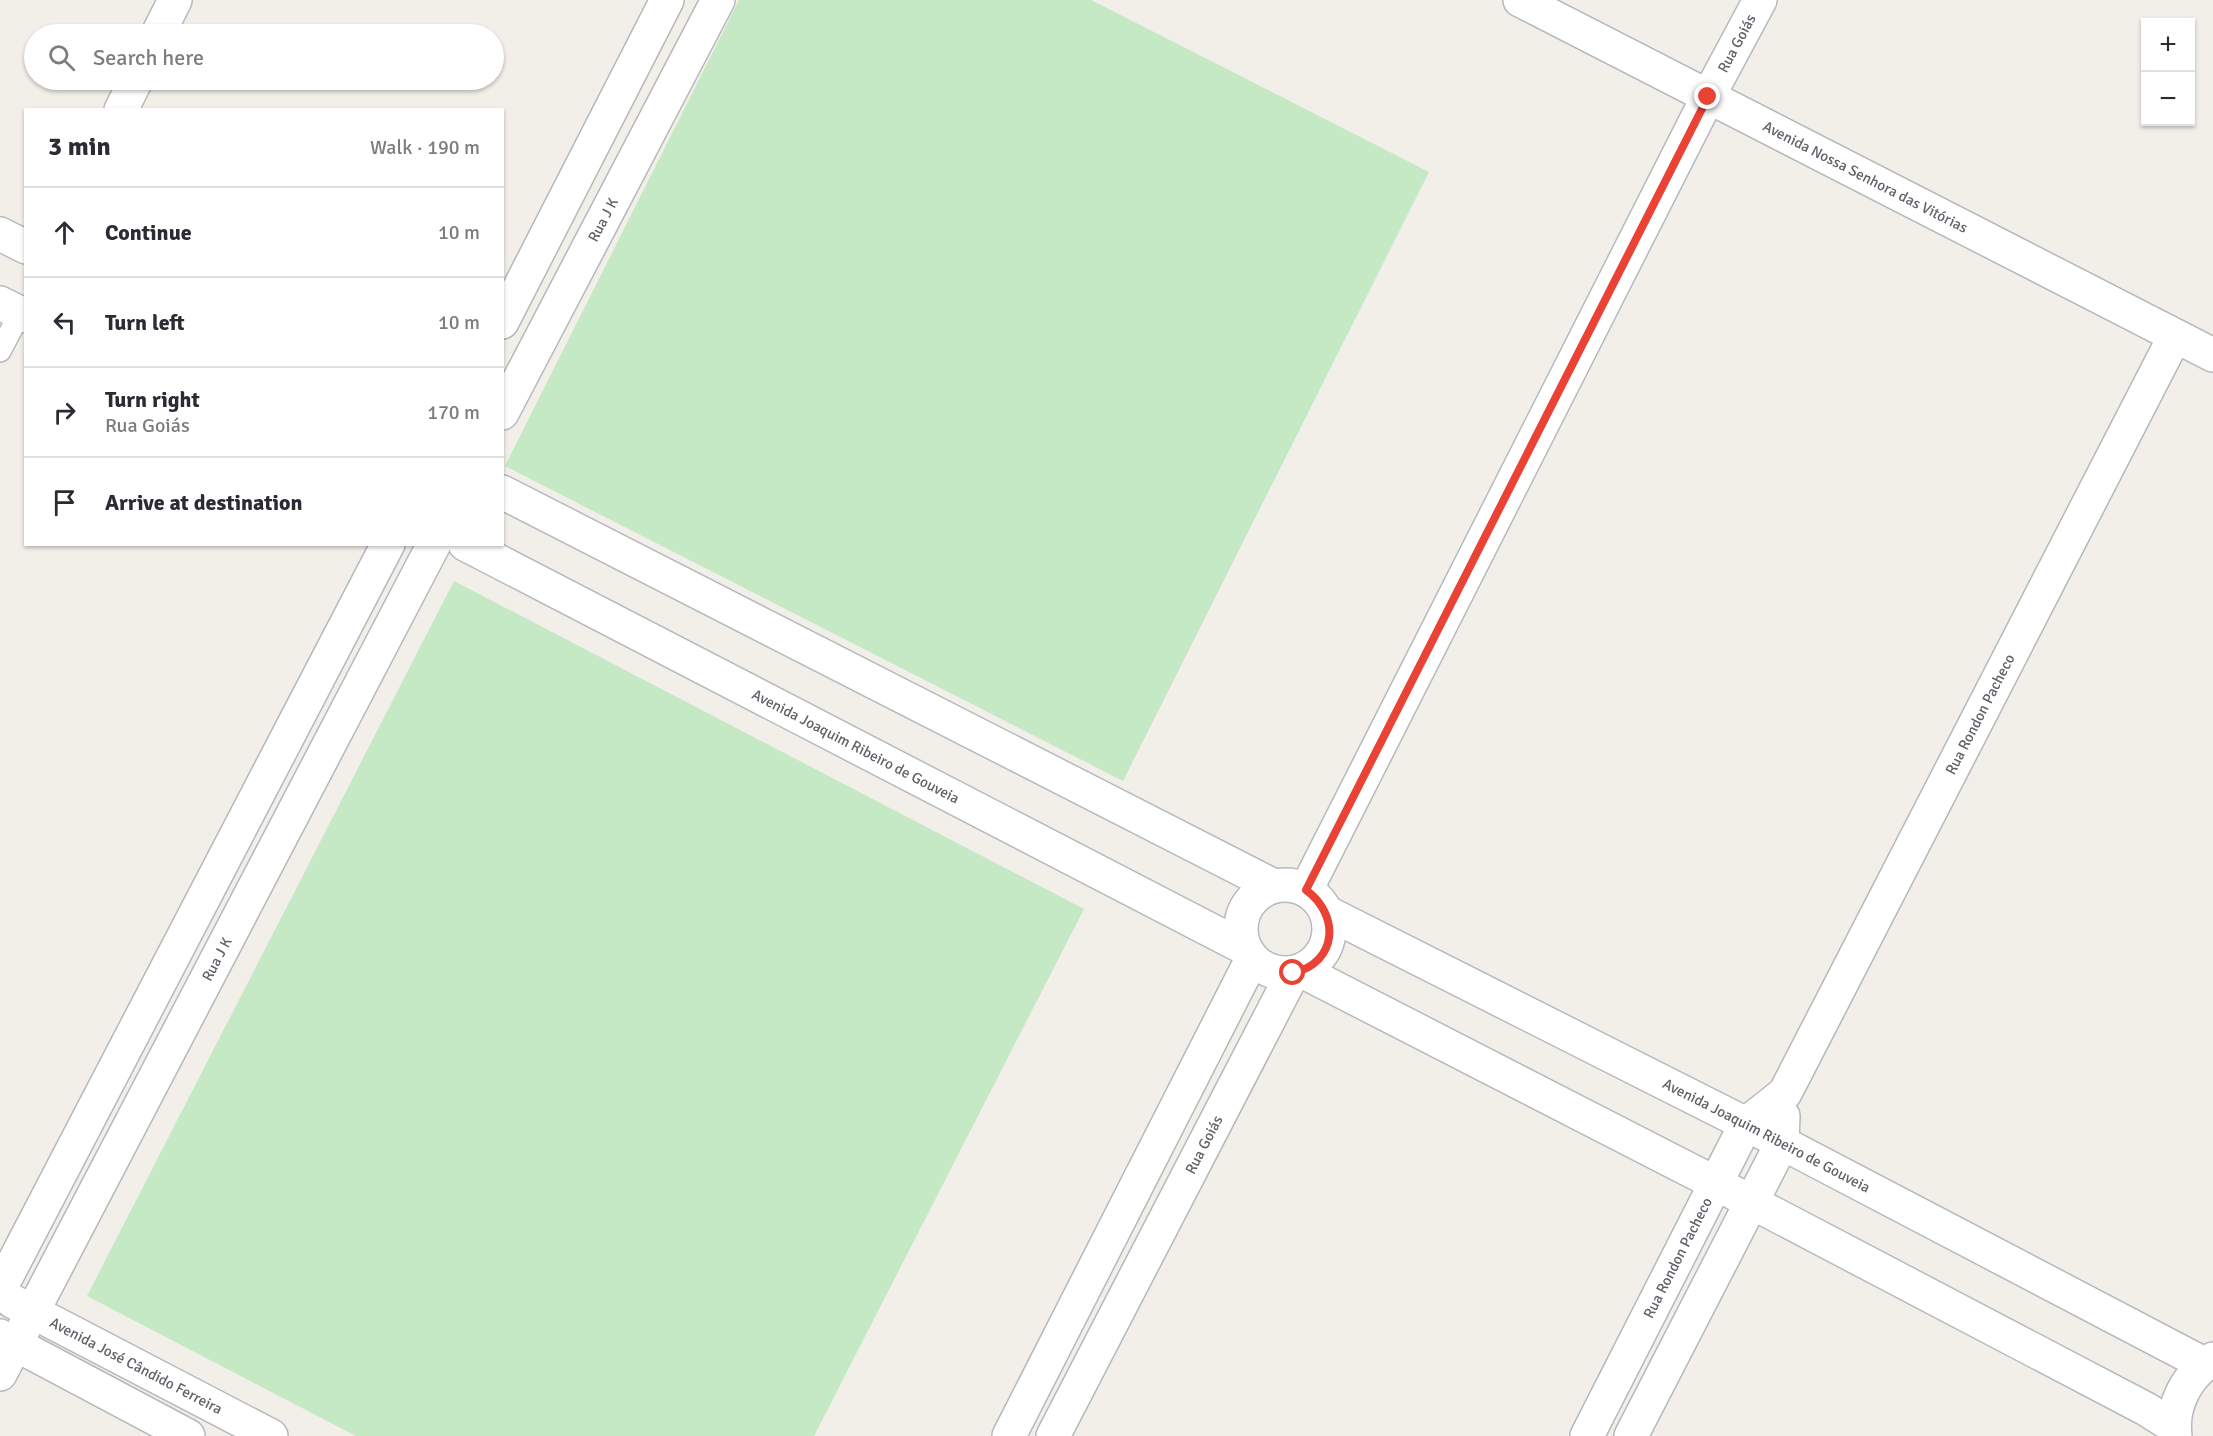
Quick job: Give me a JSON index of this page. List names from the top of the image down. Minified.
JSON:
{"streets":{"street":["Rua Goiás","Avenida Nossa Senhora das Vitórias","Rua J K","Rua Rondon Pacheco","Avenida Joaquim Ribeiro de Gouveia","Avenida José Cândido Ferreira"]},"crossings":[["Rua Goiás","Avenida Nossa Senhora das Vitórias"],["Rua Goiás","Avenida Joaquim Ribeiro de Gouveia"],["Avenida Nossa Senhora das Vitórias","Rua Rondon Pacheco"],["Rua J K","Avenida José Cândido Ferreira"],["Rua Rondon Pacheco","Avenida Joaquim Ribeiro de Gouveia"]],"page":{"map_buttons":["+","−"],"search":"Search here","heading":["3 min","Walk · 190 m"],"list":[["Continue","10 m"],["Turn left","10 m"],["Turn right","Rua Goiás","170 m"],"Arrive at destination"]}}
